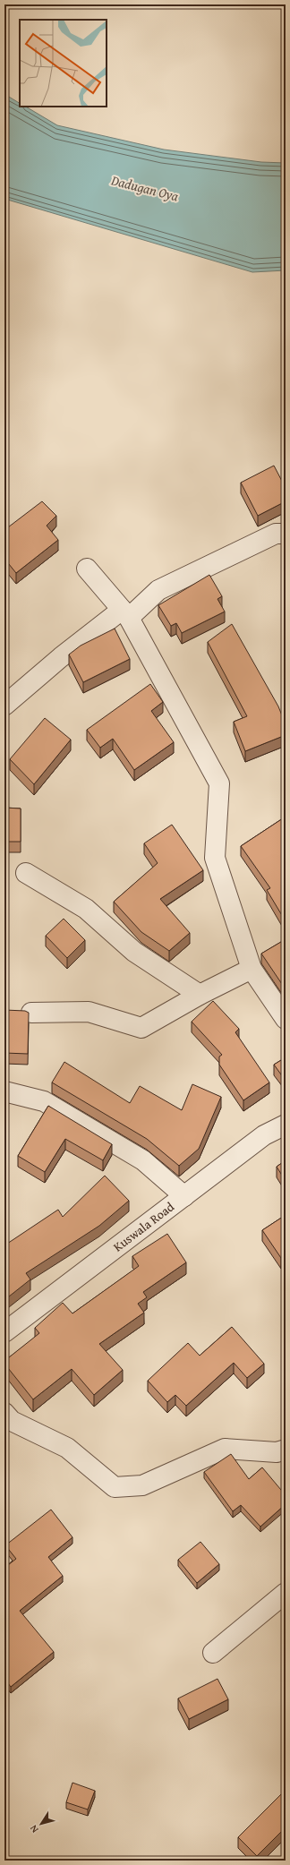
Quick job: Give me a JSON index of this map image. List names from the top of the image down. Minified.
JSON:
{"streets":{"street":["Kuswala Road"]},"water":["Dadugan Oya"],"north":"bottom left"}
